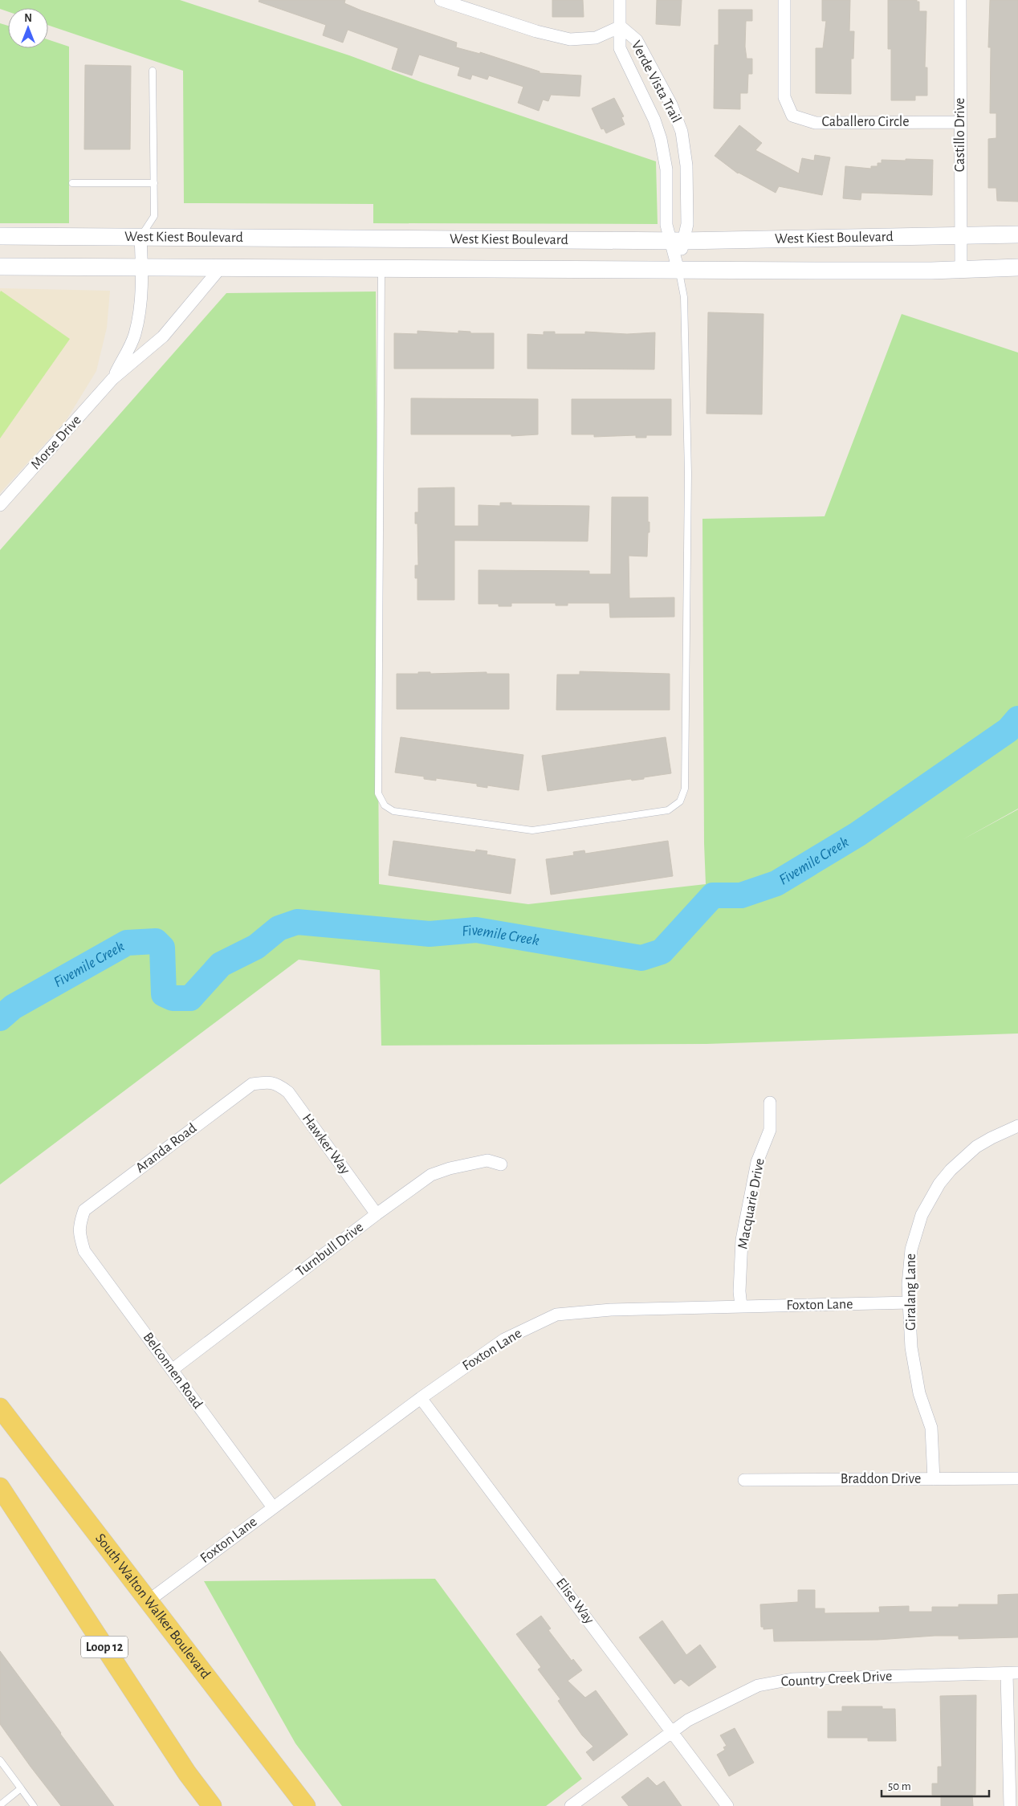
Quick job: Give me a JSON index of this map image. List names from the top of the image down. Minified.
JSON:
{"streets":{"main road":["West Kiest Boulevard","South Walton Walker Boulevard","Loop 12"],"street":["Verde Vista Trail","Caballero Circle","Castillo Drive","Morse Drive","Hawker Way","Aranda Road","Macquarie Drive","Turnbull Drive","Giralang Lane","Foxton Lane","Belconnen Road","Braddon Drive","Elise Way","Country Creek Drive"]},"crossings":[["Verde Vista Trail","West Kiest Boulevard"],["Caballero Circle","Castillo Drive"],["Castillo Drive","West Kiest Boulevard"],["West Kiest Boulevard","Morse Drive"],["Hawker Way","Aranda Road"],["Hawker Way","Turnbull Drive"],["Aranda Road","Belconnen Road"],["Macquarie Drive","Foxton Lane"],["Turnbull Drive","Belconnen Road"],["Giralang Lane","Foxton Lane"],["Giralang Lane","Braddon Drive"],["Foxton Lane","Belconnen Road"],["Foxton Lane","Elise Way"],["Foxton Lane","South Walton Walker Boulevard"],["Elise Way","Country Creek Drive"]],"water":["Fivemile Creek"],"scale_bar":"50 m","north":"top"}
